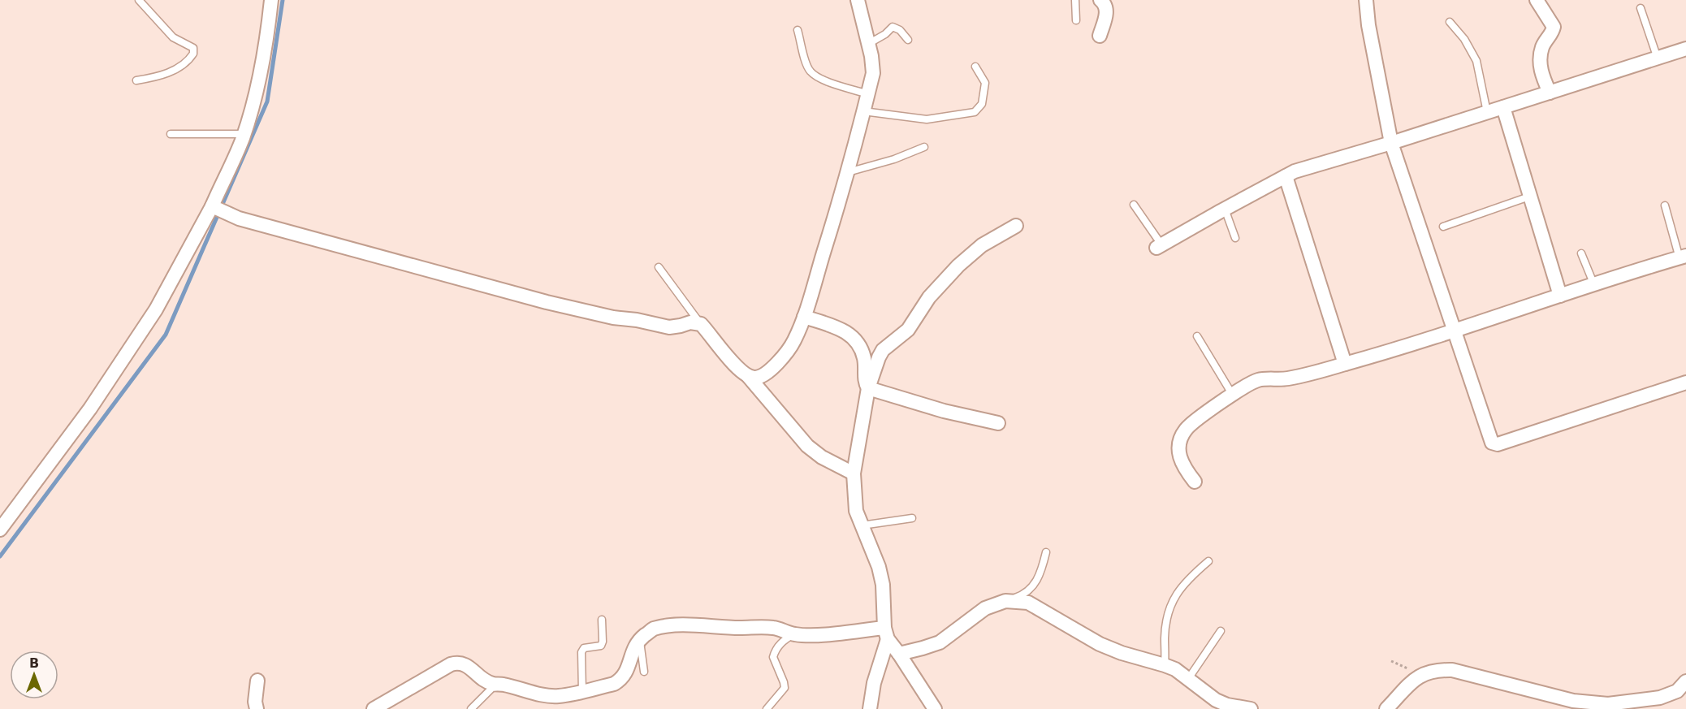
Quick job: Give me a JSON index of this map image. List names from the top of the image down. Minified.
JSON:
{"north":"top"}
